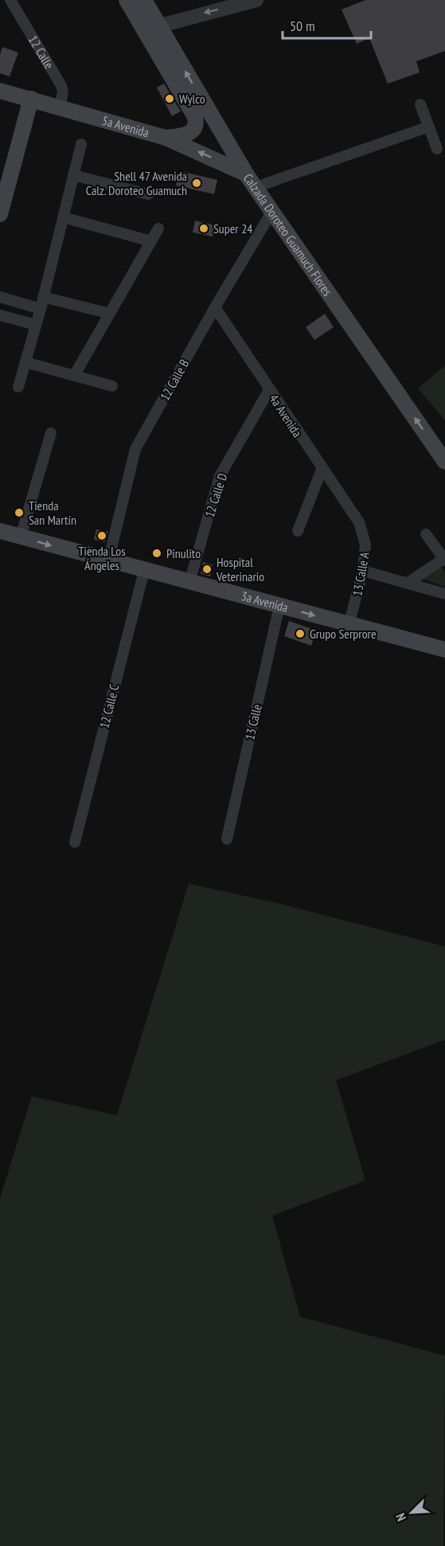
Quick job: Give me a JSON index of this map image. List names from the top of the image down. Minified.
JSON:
{"streets":{"main road":["5a Avenida","Calzada Doroteo Guamuch Flores","3a Avenida"],"street":["12 Calle","12 Calle B","4a Avenida","12 Calle D","13 Calle A","12 Calle C","13 Calle"]},"crossings":[["12 Calle","5a Avenida"],["5a Avenida","Calzada Doroteo Guamuch Flores"],["Calzada Doroteo Guamuch Flores","12 Calle B"],["12 Calle B","4a Avenida"],["12 Calle B","3a Avenida"],["4a Avenida","12 Calle D"],["4a Avenida","13 Calle A"],["12 Calle D","3a Avenida"],["13 Calle A","3a Avenida"],["3a Avenida","12 Calle C"],["3a Avenida","13 Calle"]],"one_way":["5a Avenida","Calzada Doroteo Guamuch Flores","3a Avenida"],"places":["Wylco","Shell 47 Avenida Calz. Doroteo Guamuch","Super 24","Tienda San Martín","Tienda Los Ángeles","Pinulito","Hospital Veterinario","Grupo Serprore"],"scale_bar":"50 m","north":"bottom left"}
